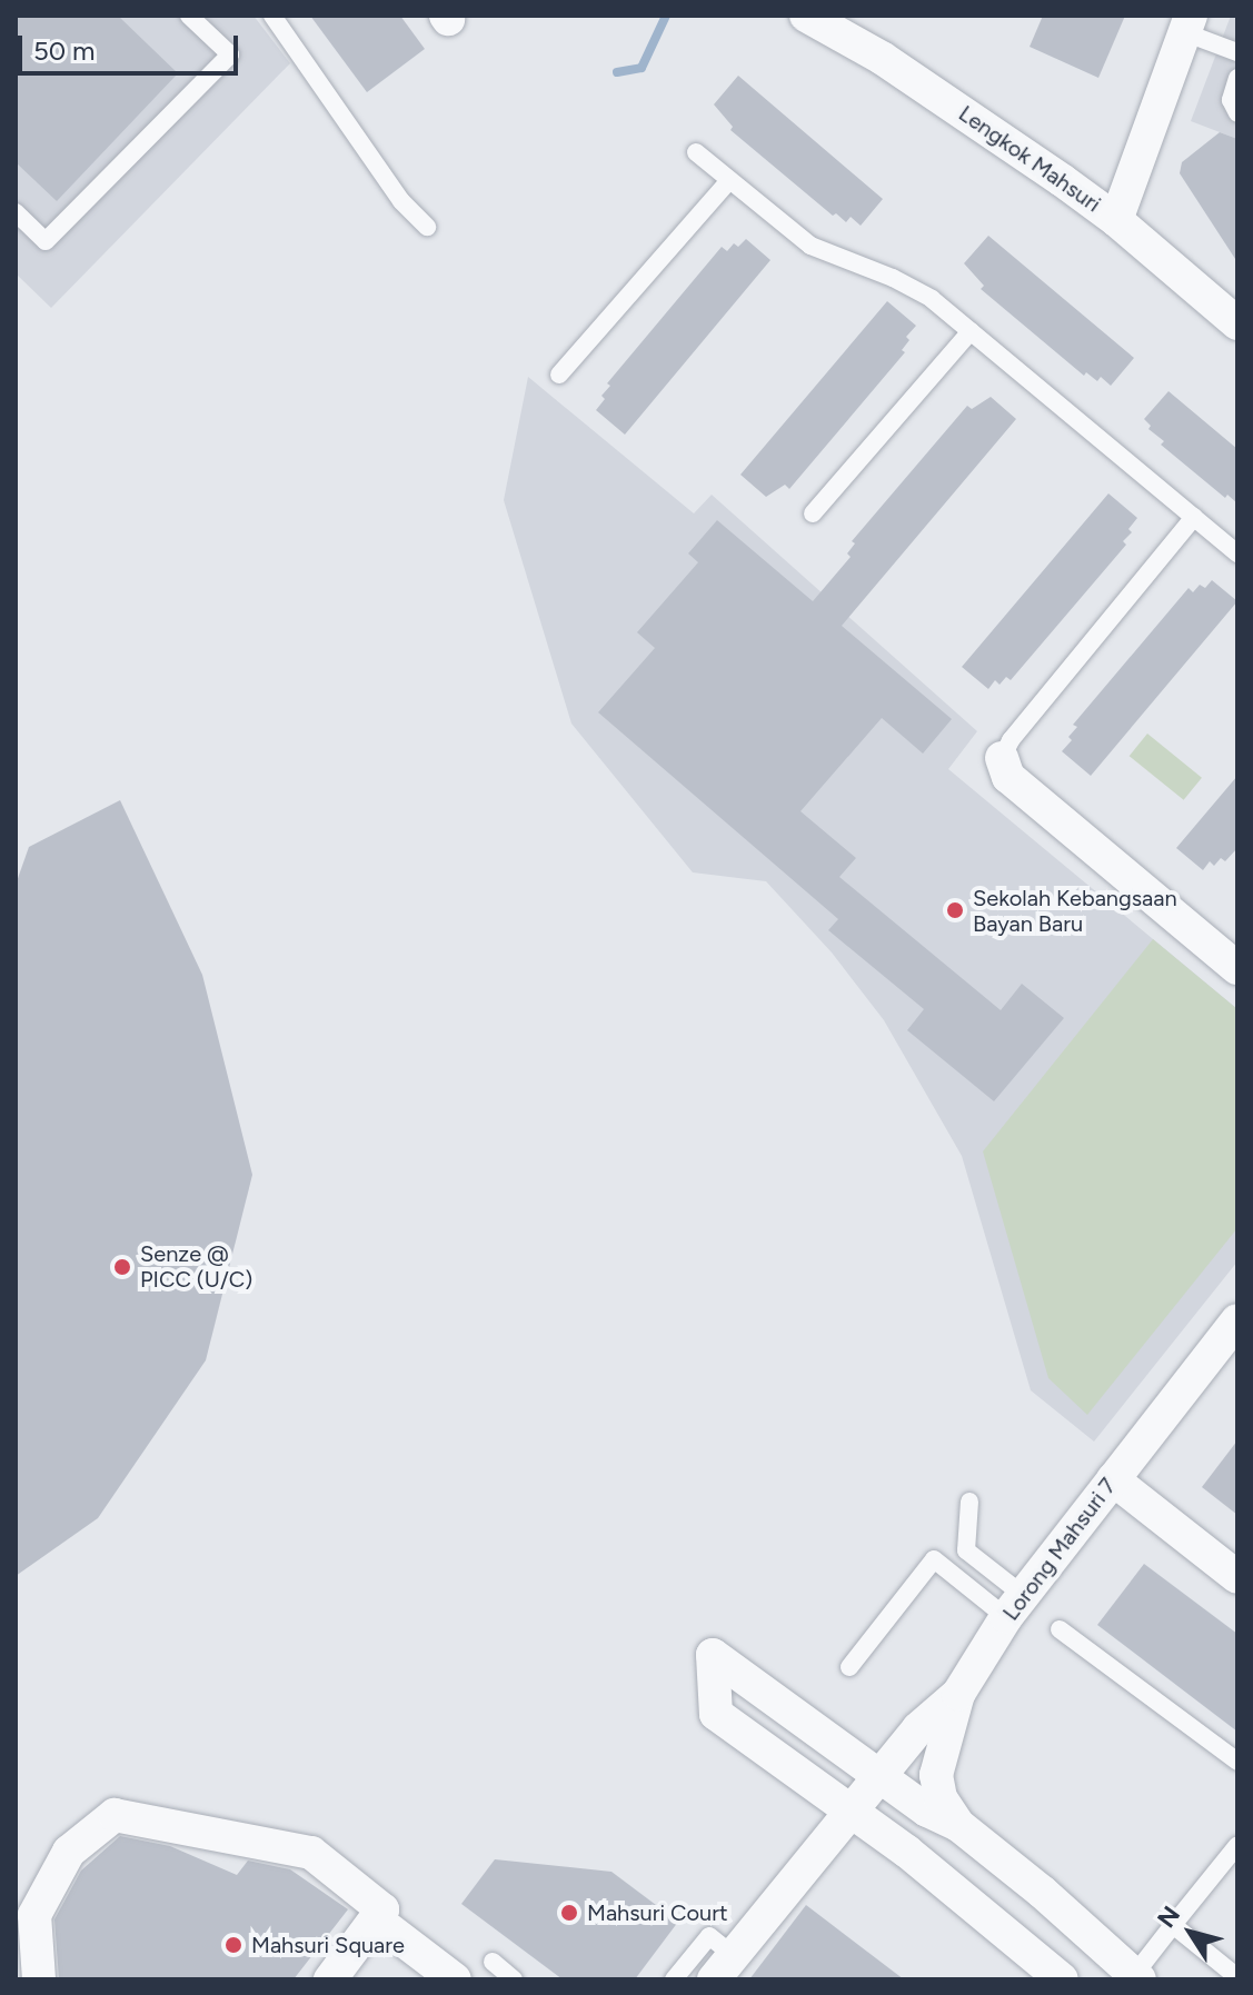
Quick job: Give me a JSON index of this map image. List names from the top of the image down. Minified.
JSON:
{"streets":{"street":["Lengkok Mahsuri","Lorong Mahsuri 7"]},"places":["Sekolah Kebangsaan Bayan Baru","Senze @ PICC (U/C)","Mahsuri Court","Mahsuri Square"],"scale_bar":"50 m","north":"top left"}
